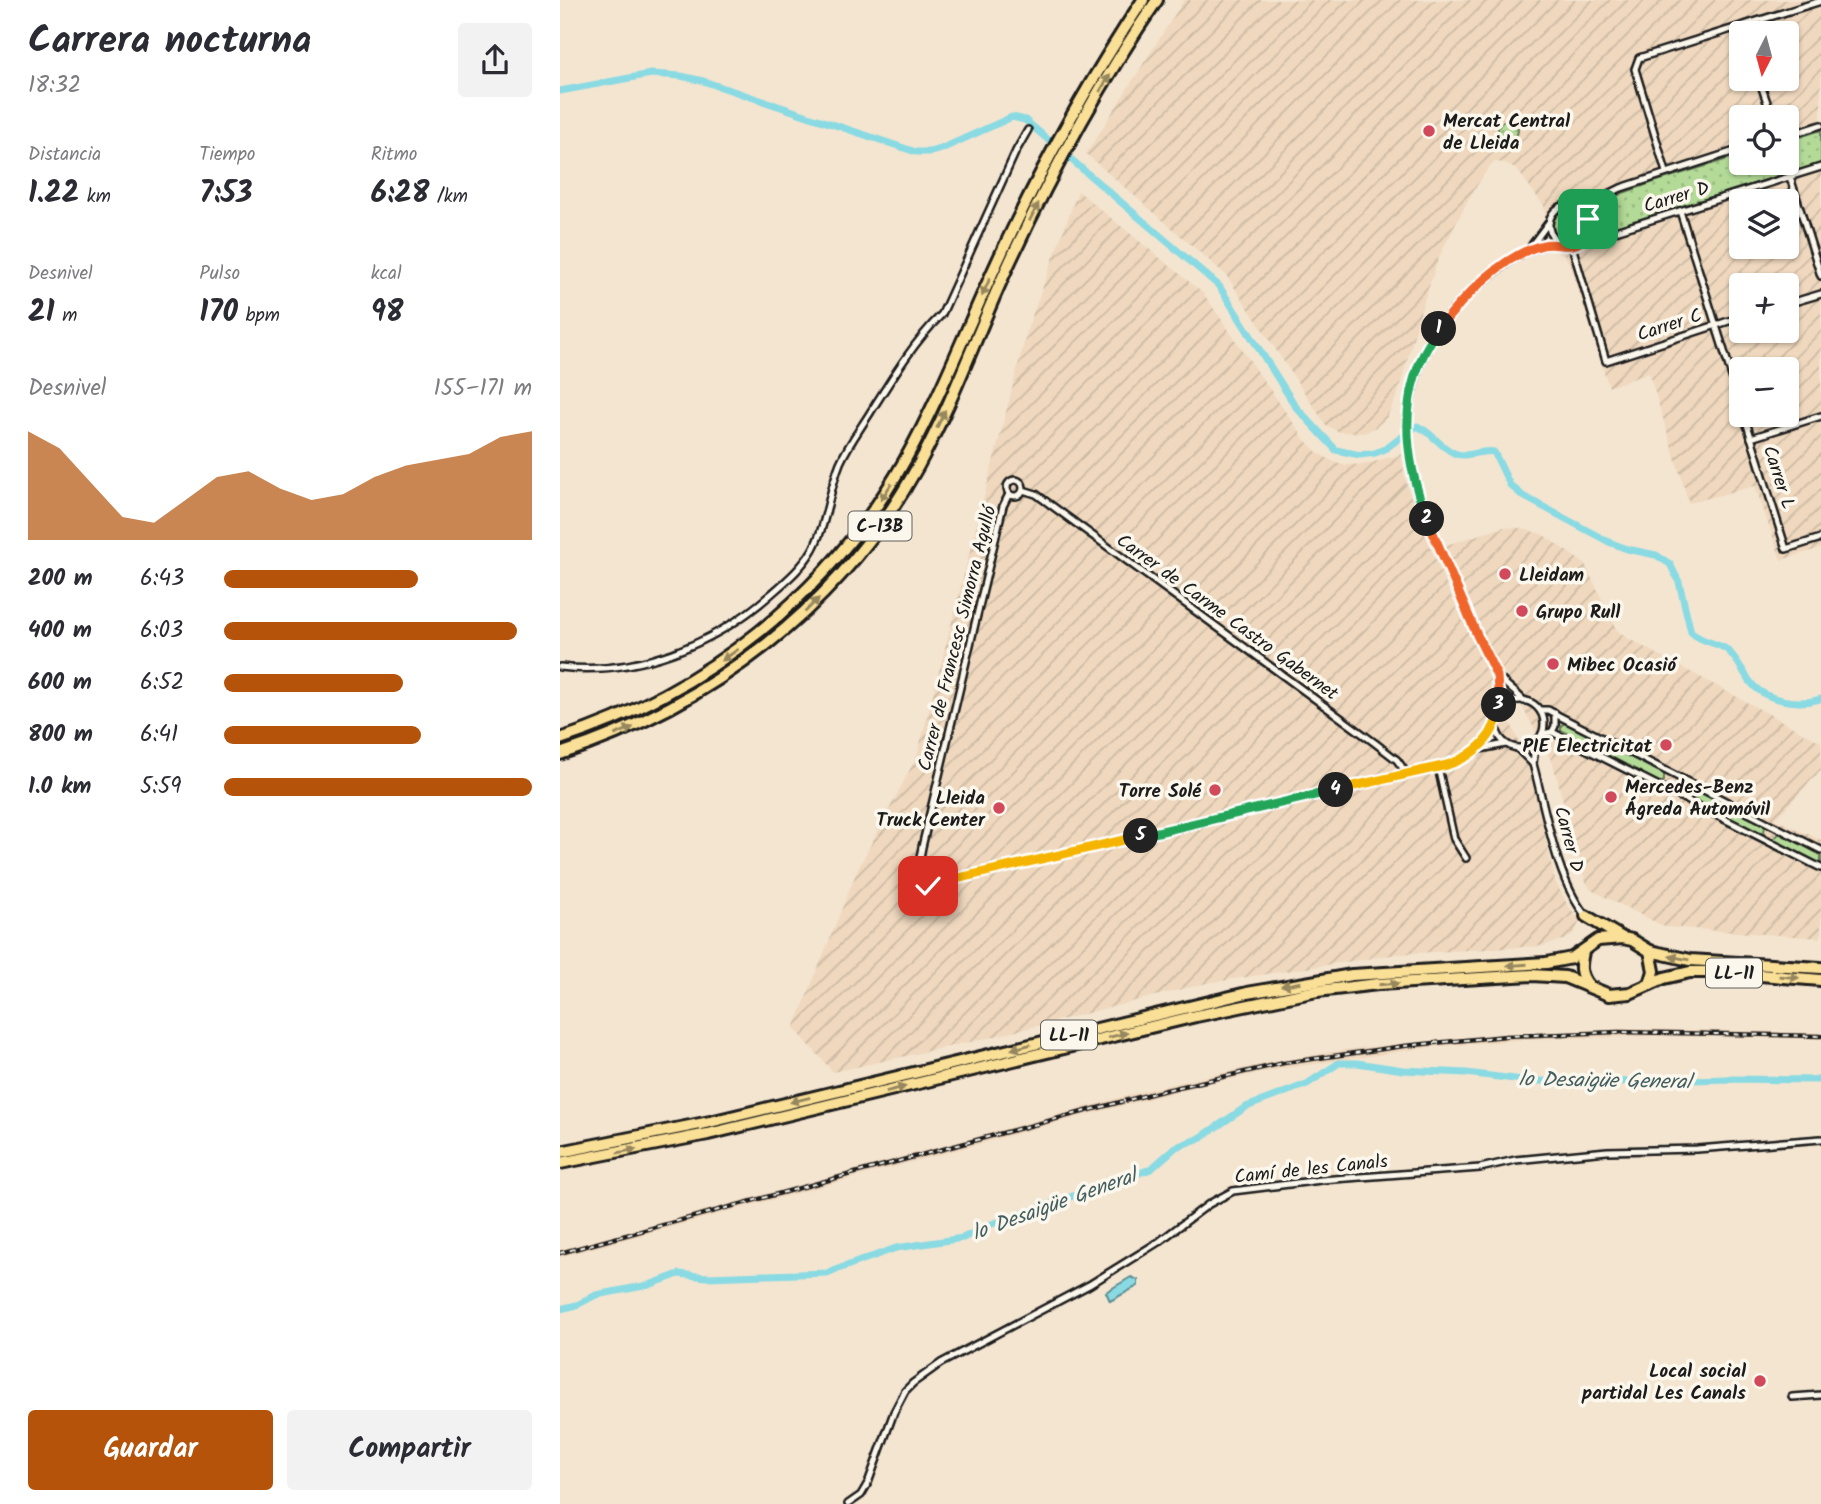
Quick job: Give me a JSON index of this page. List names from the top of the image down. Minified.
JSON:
{"streets":{"highway":["C-13B","LL-11"],"street":["Carrer D","Carrer C","Carrer L","Carrer de Carme Castro Gabernet","Carrer de Francesc Simorra Agulló","Camí de les Canals"]},"crossings":[["Carrer D","Carrer C"],["Carrer de Carme Castro Gabernet","Carrer de Francesc Simorra Agulló"]],"water":["lo Desaigüe General"],"places":["Mercat Central de Lleida","Lleidam","Grupo Rull","Mibec Ocasió","PIE Electricitat","Torre Solé","Mercedes-Benz Ágreda Automóvil","Lleida Truck Center","Local social partidal Les Canals"],"north":"bottom","page":{"heading":["Carrera nocturna","18:32"],"map_buttons":["+","−"],"stats":[["Distancia","1.22 km"],["Tiempo","7:53"],["Ritmo","6:28 /km"],["Desnivel","21 m"],["Pulso","170 bpm"],["kcal","98"]],"pins":["1","2","3","4","5"],"chart":["Desnivel","155–171 m"],"list":[{"name":"200 m","note":"6:43"},{"name":"400 m","note":"6:03"},{"name":"600 m","note":"6:52"},{"name":"800 m","note":"6:41"},{"name":"1.0 km","note":"5:59"}],"buttons":["Guardar","Compartir"]}}
